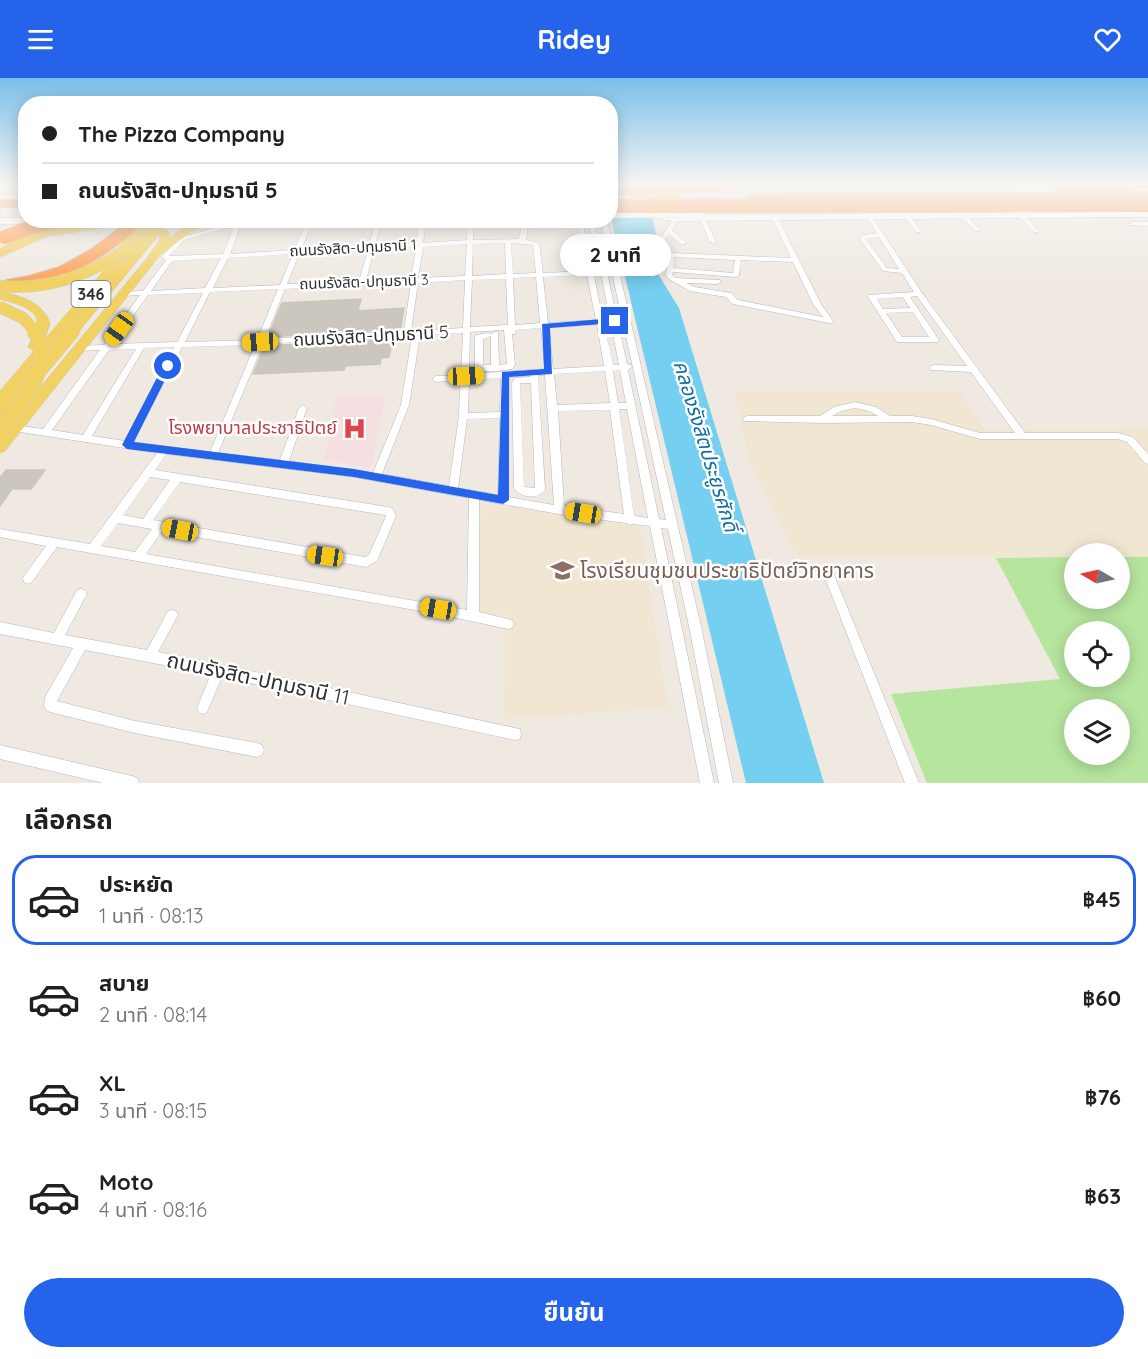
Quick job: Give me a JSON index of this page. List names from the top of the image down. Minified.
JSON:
{"streets":{"main road":["346"],"street":["ถนนรังสิต-ปทุมธานี 1","ถนนรังสิต-ปทุมธานี 3","ถนนรังสิต-ปทุมธานี 5","ถนนรังสิต-ปทุมธานี 11"]},"crossings":[["ถนนรังสิต-ปทุมธานี 1","ถนนรังสิต-ปทุมธานี 3"],["ถนนรังสิต-ปทุมธานี 3","346"],["346","ถนนรังสิต-ปทุมธานี 5"]],"water":["คลองรังสิตประยูรศักดิ์"],"places":{"hospital":["โรงพยาบาลประชาธิปัตย์"],"school or university":["โรงเรียนชุมชนประชาธิปัตย์วิทยาคาร"]},"north":"left","page":{"header":"Ridey","banner":["The Pizza Company","ถนนรังสิต-ปทุมธานี 5"],"bubble":"2 นาที","heading":"เลือกรถ","list":[{"name":"ประหยัด","note":"1 นาที · 08:13","value":"฿45"},{"name":"สบาย","note":"2 นาที · 08:14","value":"฿60"},{"name":"XL","note":"3 นาที · 08:15","value":"฿76"},{"name":"Moto","note":"4 นาที · 08:16","value":"฿63"}],"buttons":"ยืนยัน"}}
